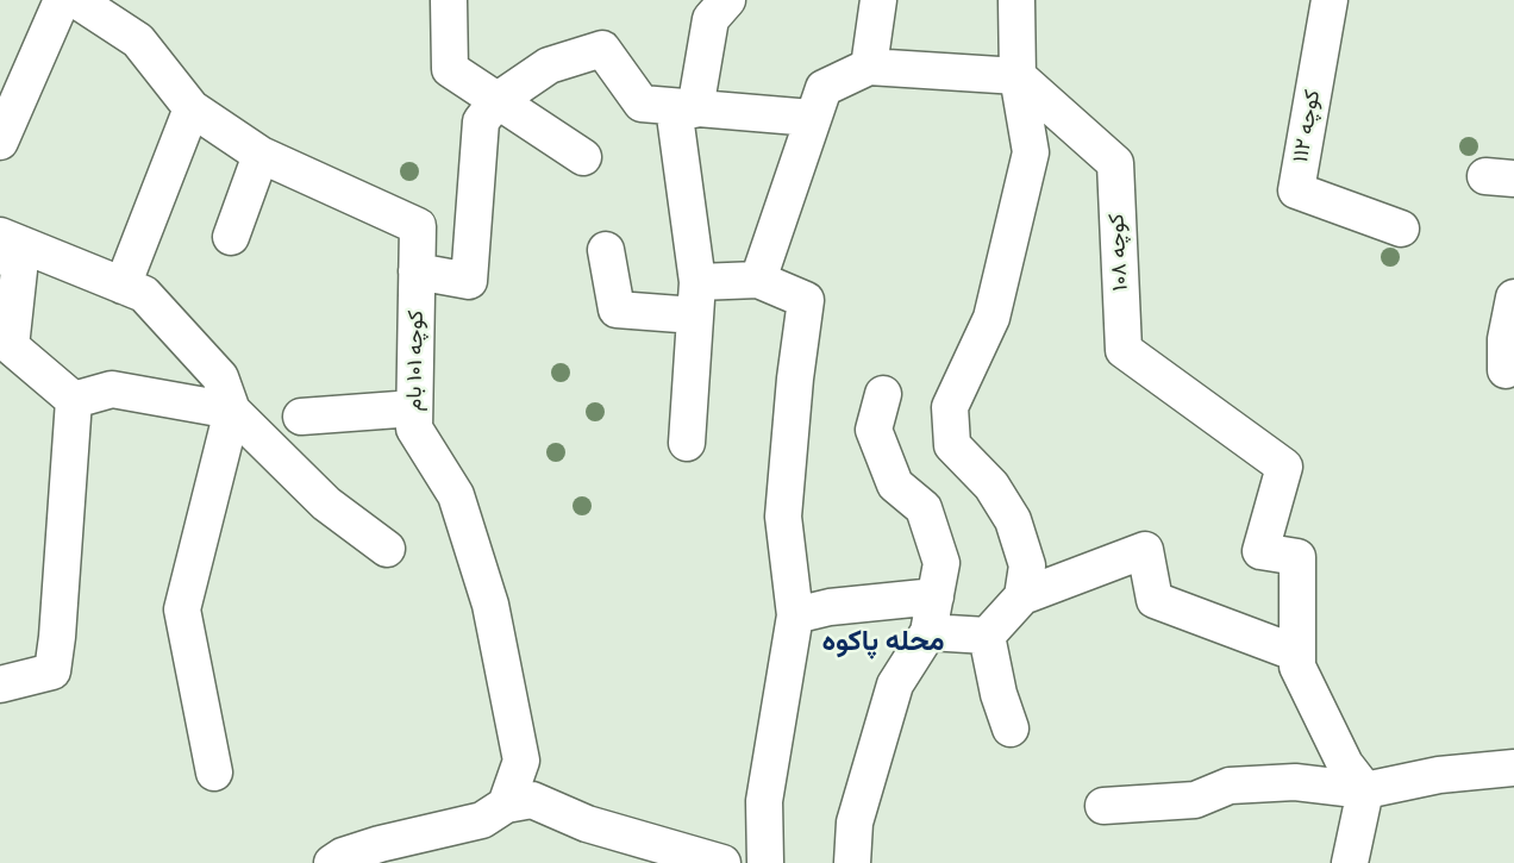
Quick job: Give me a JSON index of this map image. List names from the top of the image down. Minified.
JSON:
{"streets":{"street":["کوچه ۱۱۲","کوچه ۱۰۸","کوچه ۱۰۱ بام"]},"districts":["محله پاکوه"]}
